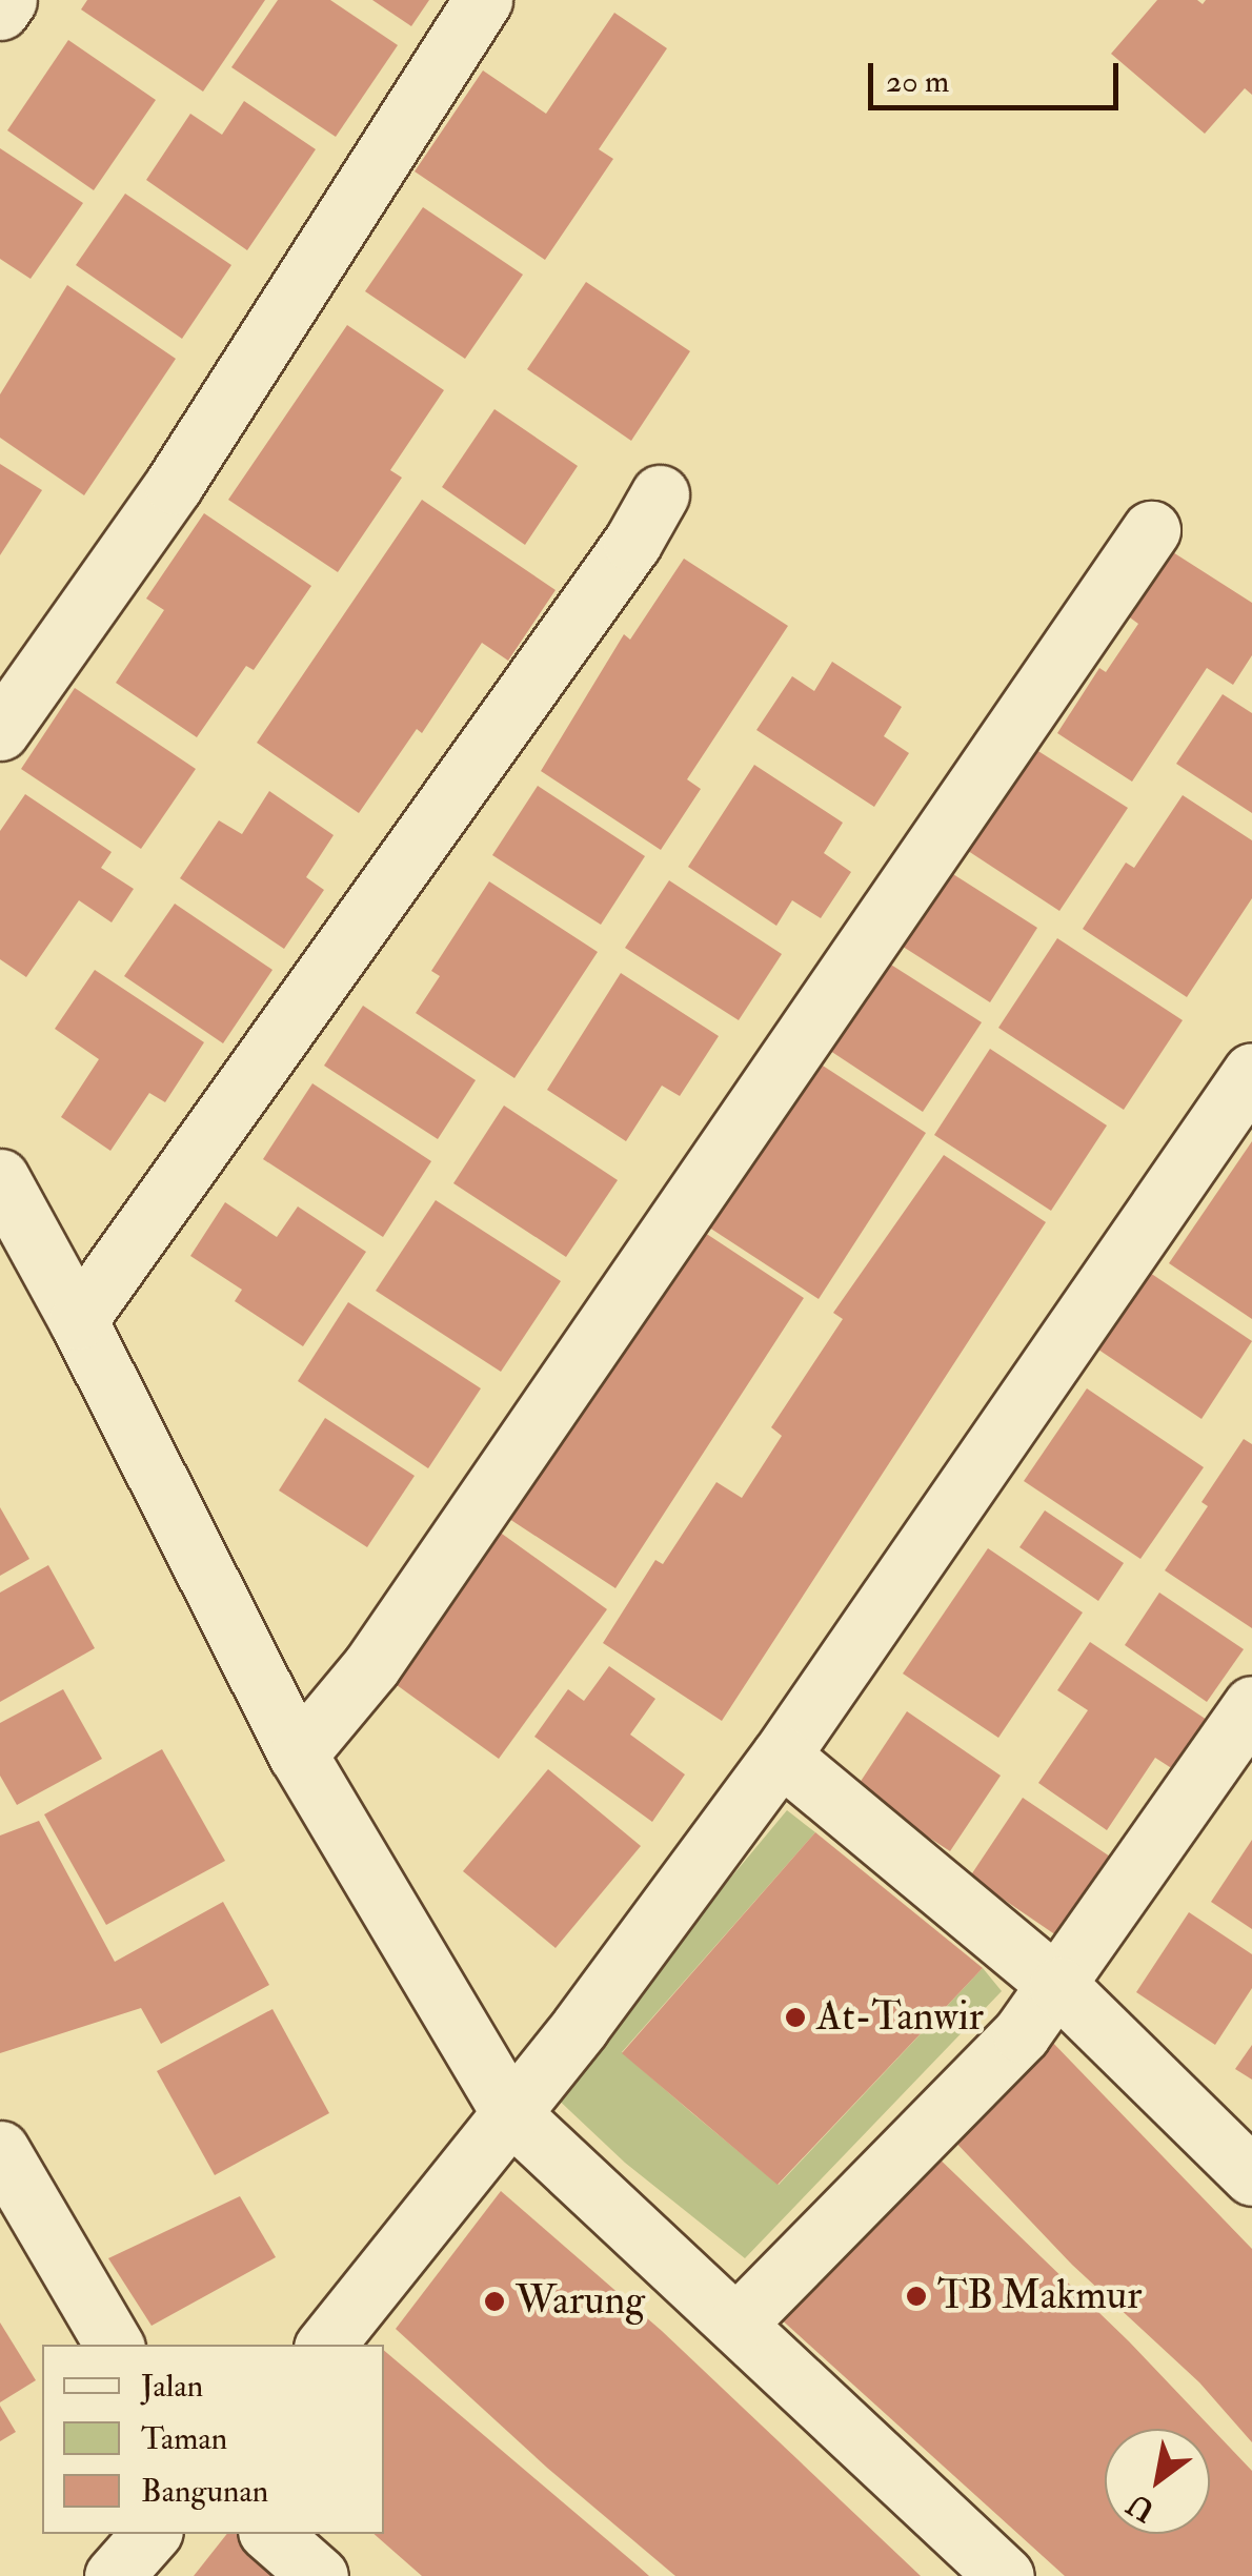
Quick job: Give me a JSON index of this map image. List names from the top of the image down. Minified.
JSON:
{"places":["At-Tanwir","TB Makmur","Warung"],"legend":["Jalan","Taman","Bangunan"],"scale_bar":"20 m","north":"bottom left"}
